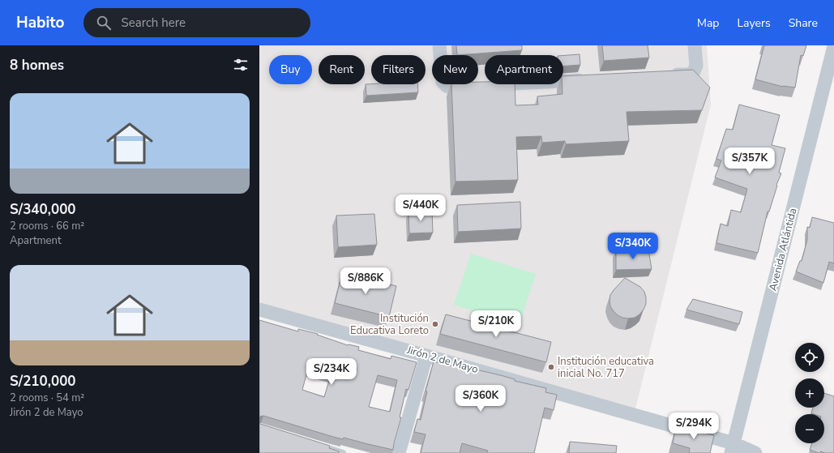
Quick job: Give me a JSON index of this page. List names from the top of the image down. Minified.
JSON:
{"streets":{"street":["Avenida Atlántida","Jirón 2 de Mayo"]},"crossings":[["Avenida Atlántida","Jirón 2 de Mayo"]],"places":["Institución Educativa Loreto","Institución educativa inicial No. 717"],"page":{"header":"Habito","search":"Search here","nav":["Map","Layers","Share"],"heading":"8 homes","chip":["Buy","Rent","Filters","New","Apartment"],"list":[{"name":"S/340,000","note":"2 rooms · 66 m² · Apartment"},{"name":"S/210,000","note":"2 rooms · 54 m² · Jirón 2 de Mayo"}],"price":["S/357K","S/440K","S/340K","S/886K","S/210K","S/234K","S/360K","S/294K"],"map_buttons":["+","−"]}}
